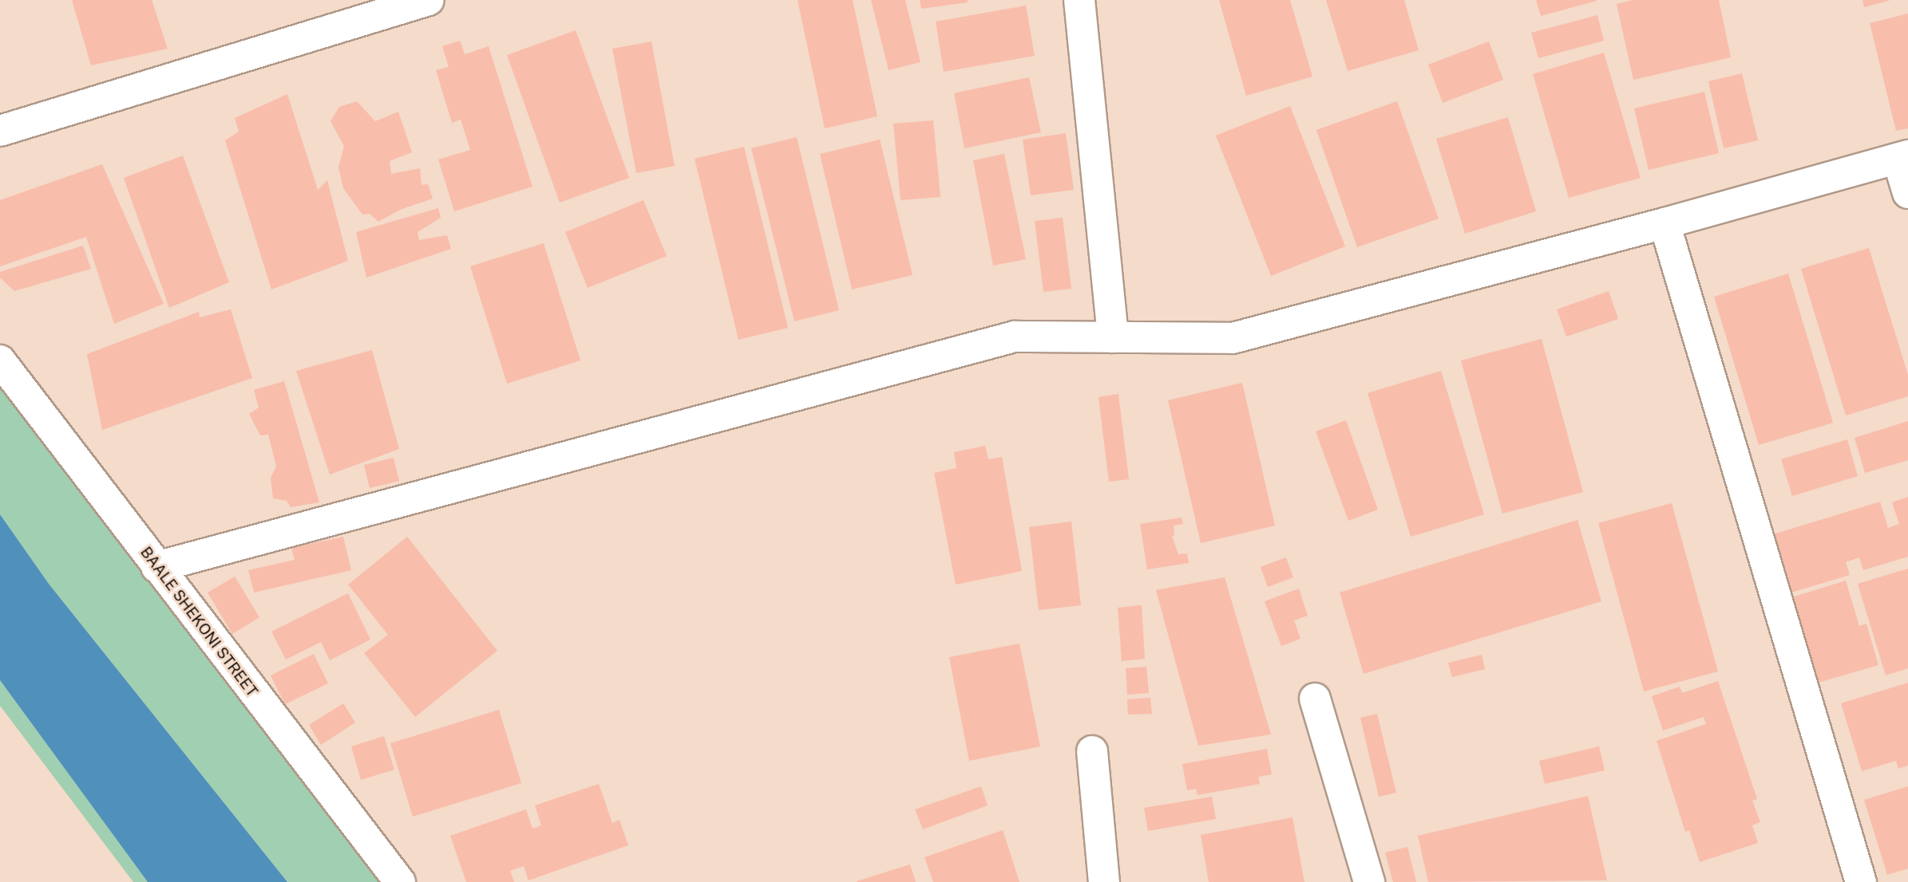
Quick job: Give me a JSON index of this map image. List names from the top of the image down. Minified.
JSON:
{"streets":{"street":["BAALE SHEKONI STREET"]}}
